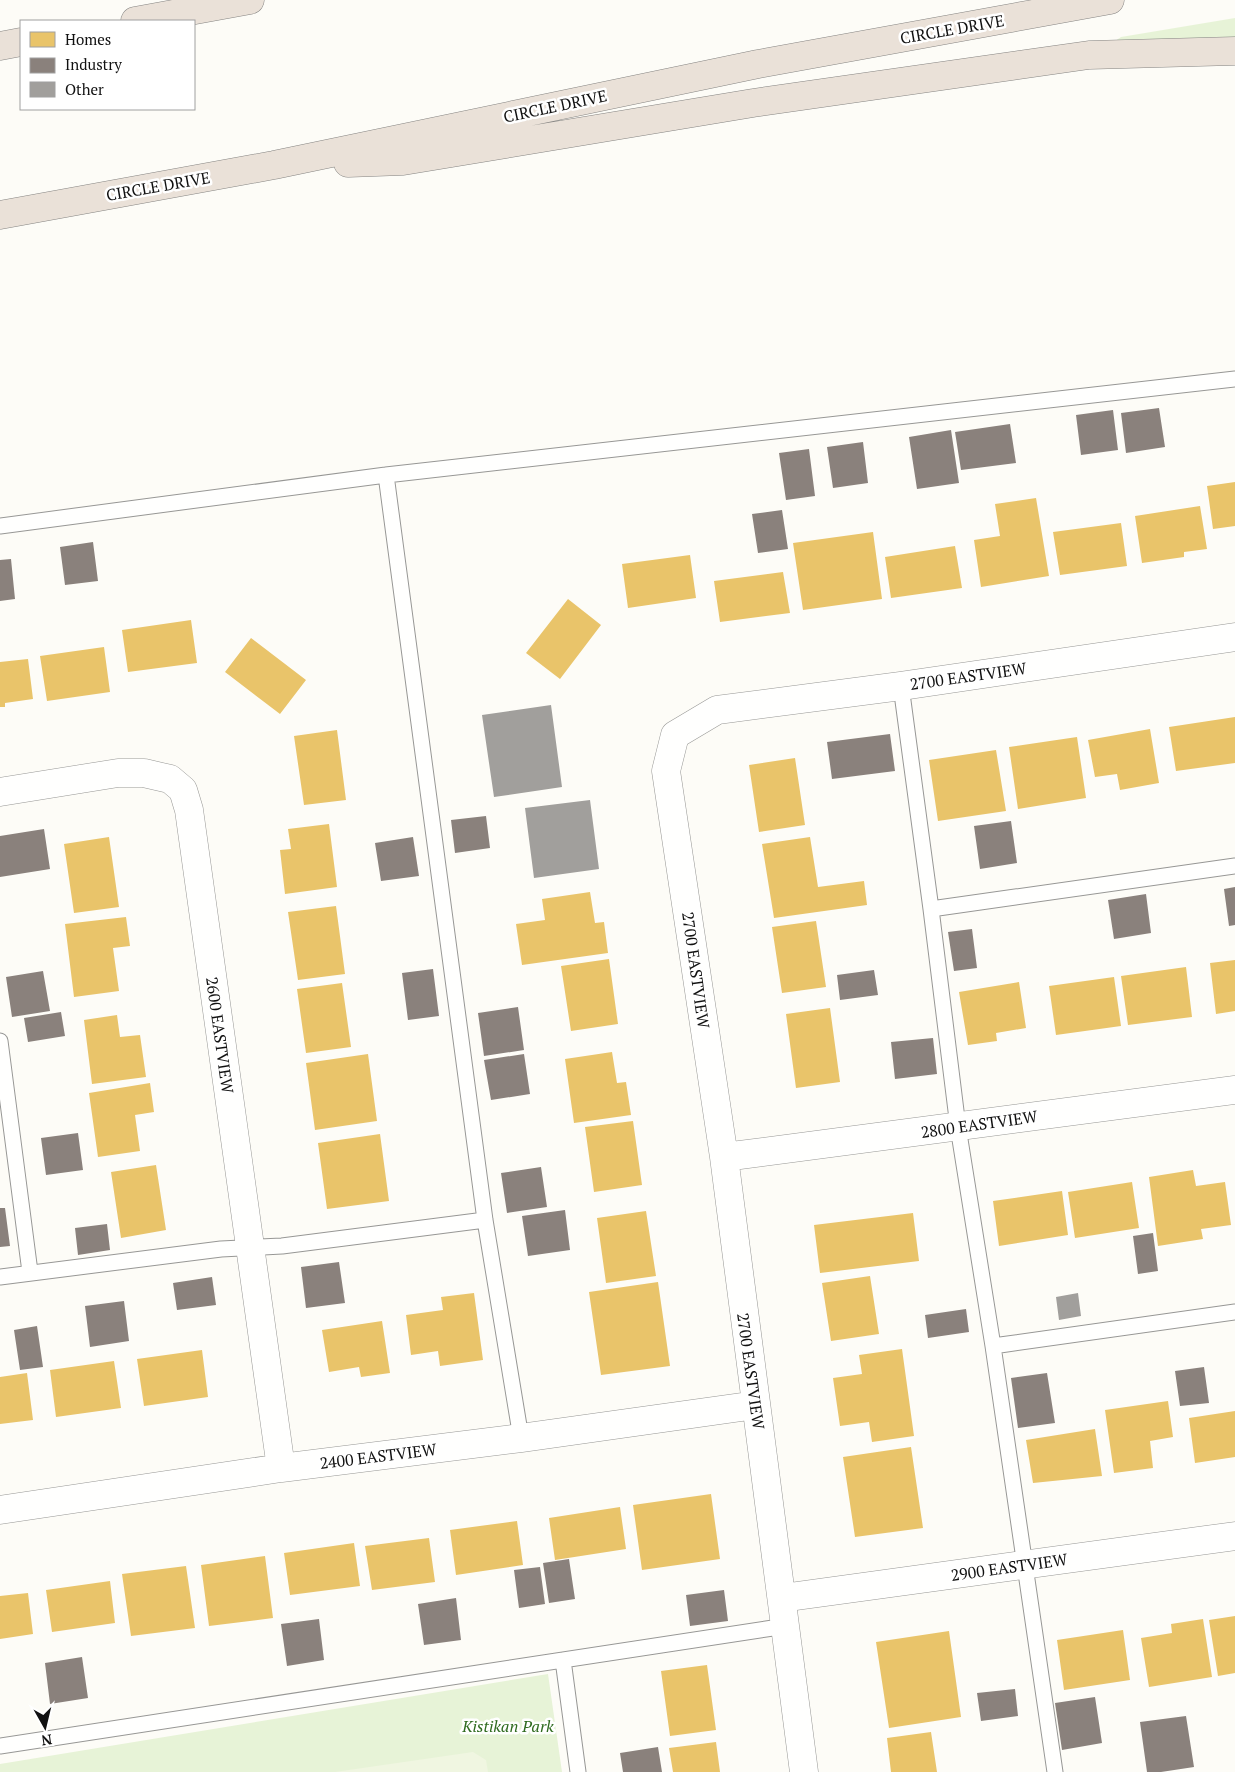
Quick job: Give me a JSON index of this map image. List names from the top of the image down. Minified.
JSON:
{"streets":{"highway":["CIRCLE DRIVE"],"street":["2700 EASTVIEW","2600 EASTVIEW","2800 EASTVIEW","2400 EASTVIEW","2900 EASTVIEW"]},"crossings":[["2700 EASTVIEW","2800 EASTVIEW"],["2700 EASTVIEW","2400 EASTVIEW"],["2700 EASTVIEW","2900 EASTVIEW"],["2600 EASTVIEW","2400 EASTVIEW"]],"parks":["Kistikan Park"],"legend":["Homes","Industry","Other"],"north":"bottom"}
